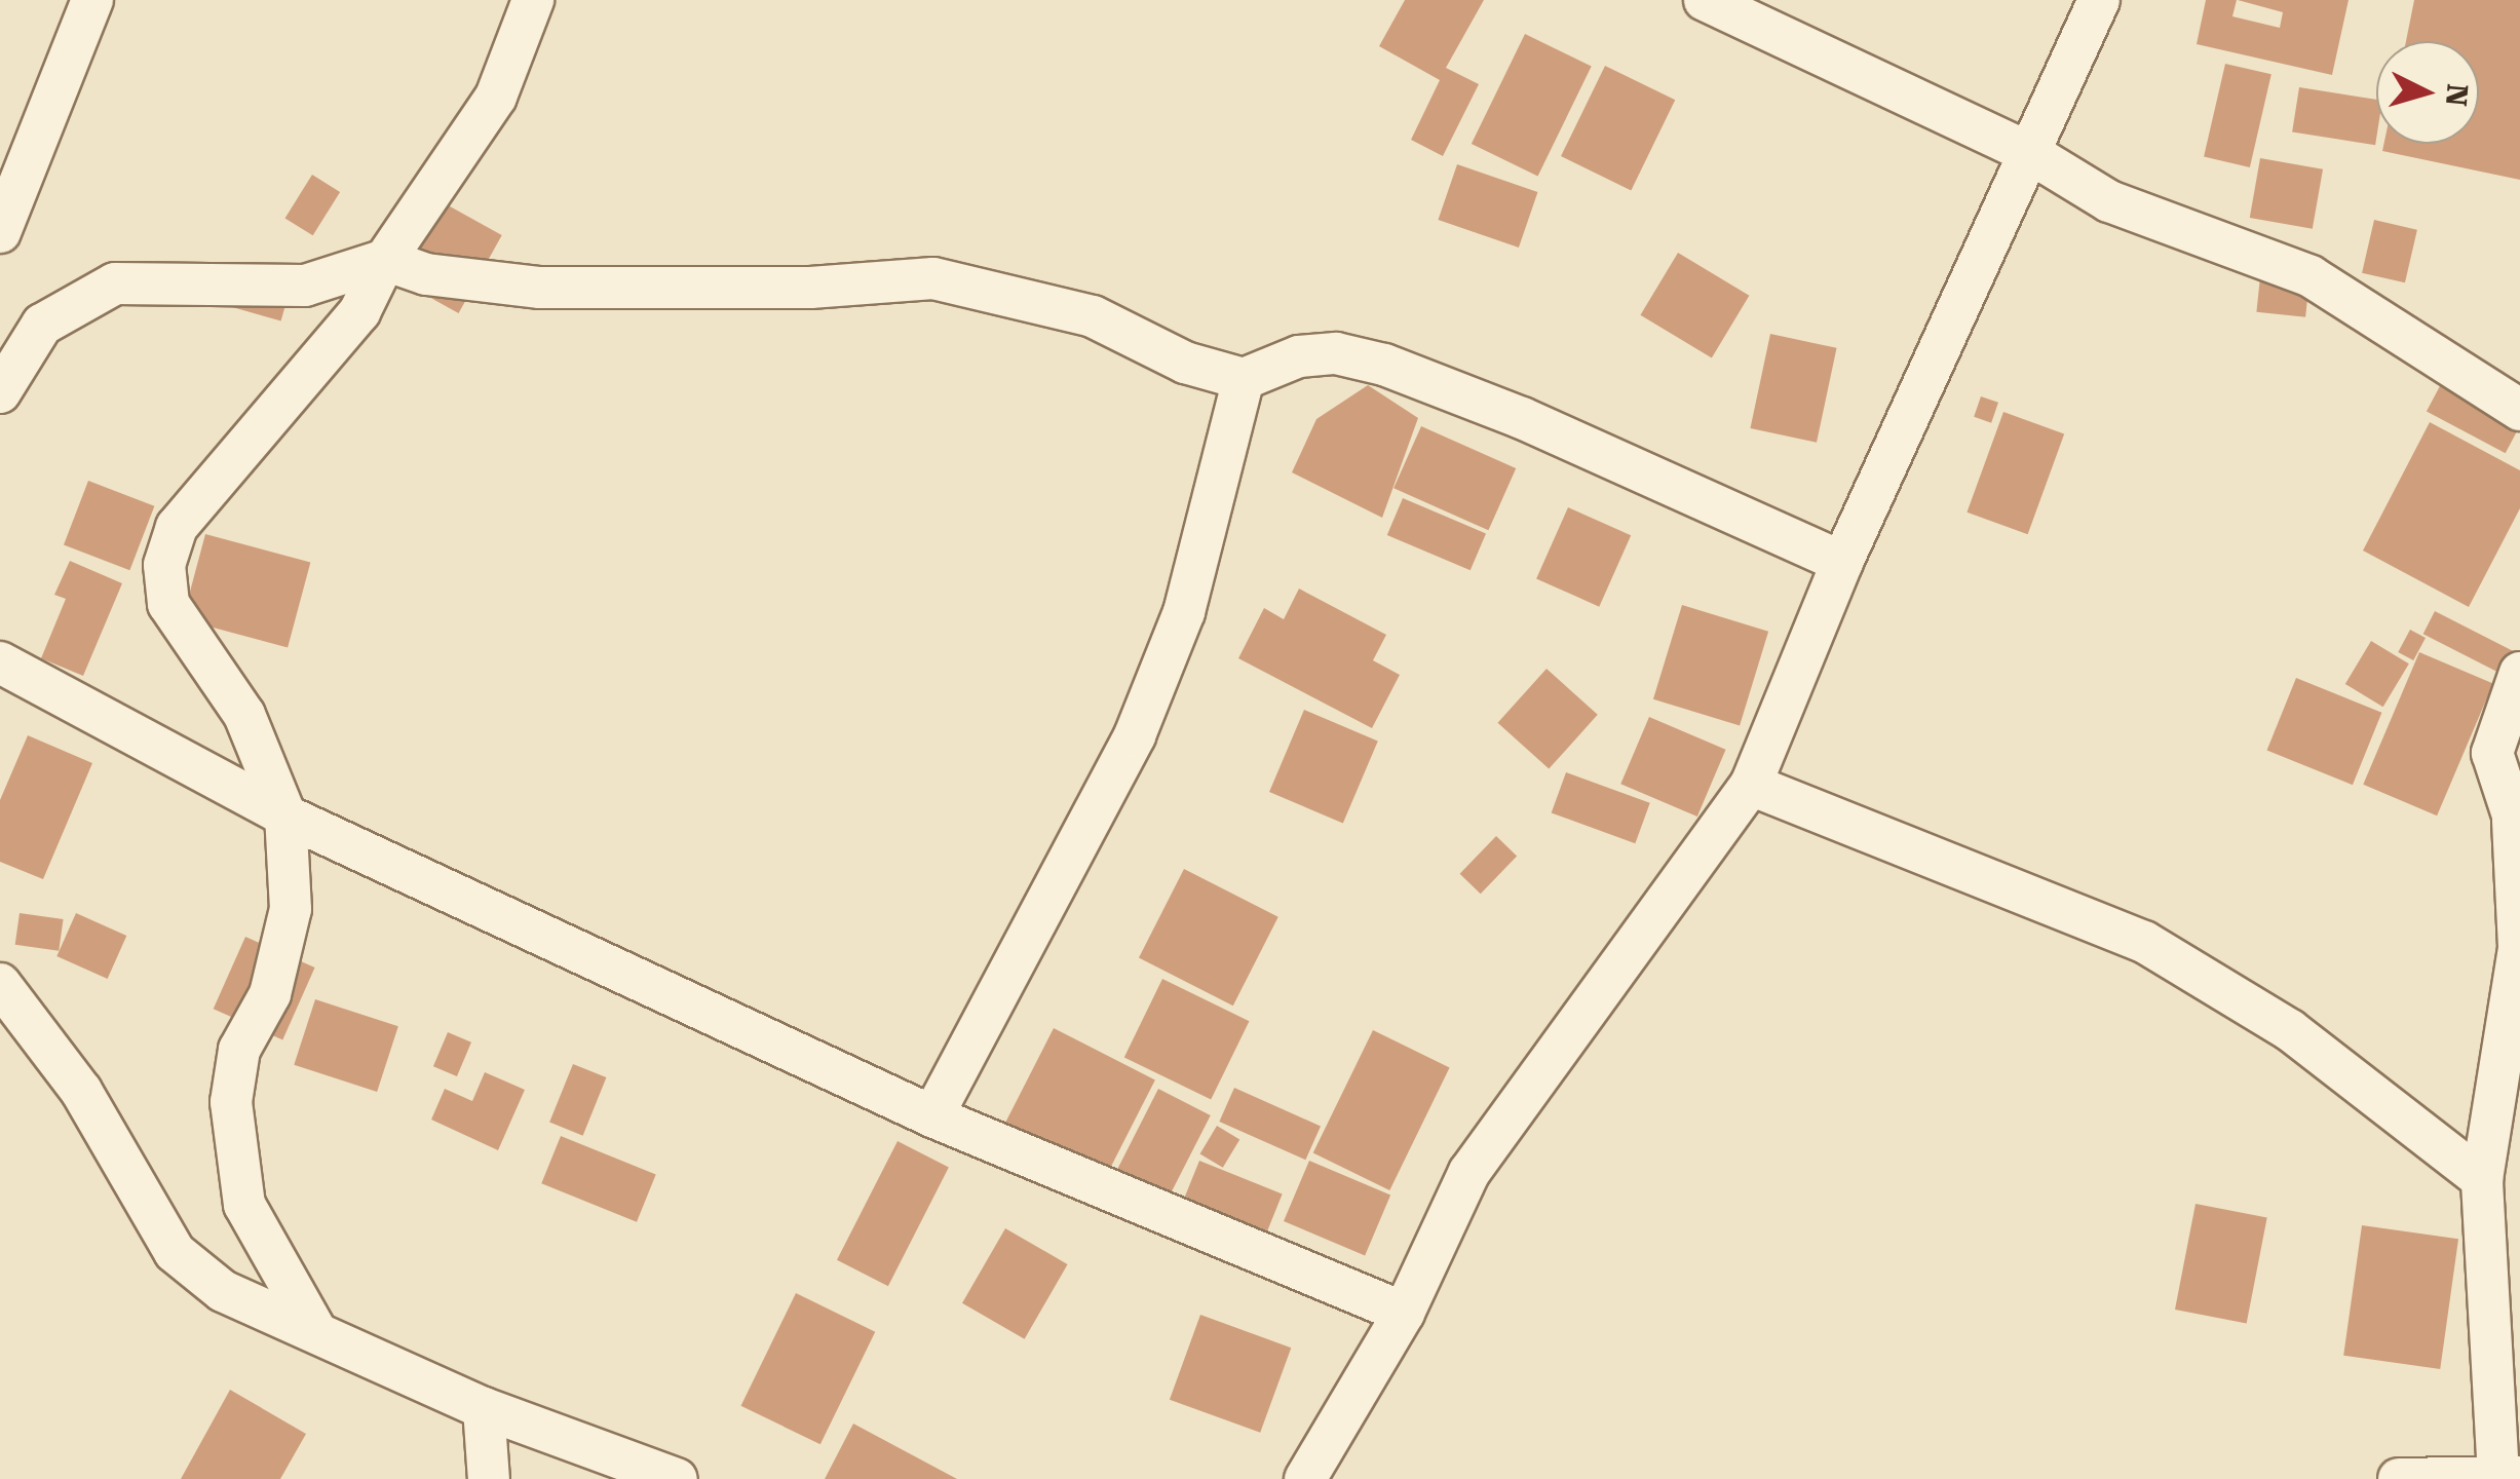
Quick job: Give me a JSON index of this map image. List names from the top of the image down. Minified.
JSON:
{"north":"right"}
